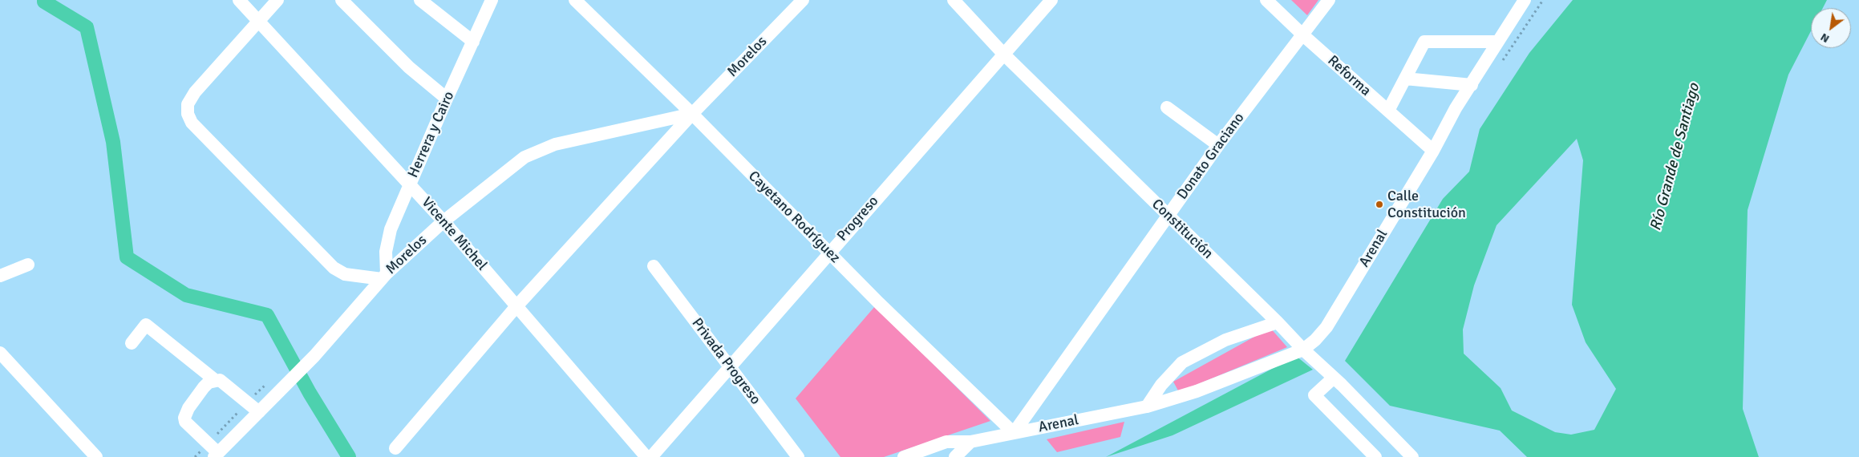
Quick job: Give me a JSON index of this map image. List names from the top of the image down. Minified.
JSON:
{"streets":{"street":["Morelos","Reforma","Herrera y Cairo","Donato Graciano","Cayetano Rodríguez","Progreso","Constitución","Vicente Michel","Arenal","Privada Progreso"]},"crossings":[["Morelos","Herrera y Cairo"],["Morelos","Cayetano Rodríguez"],["Morelos","Vicente Michel"],["Reforma","Donato Graciano"],["Reforma","Arenal"],["Herrera y Cairo","Vicente Michel"],["Donato Graciano","Cayetano Rodríguez"],["Donato Graciano","Constitución"],["Donato Graciano","Arenal"],["Cayetano Rodríguez","Progreso"],["Cayetano Rodríguez","Arenal"],["Progreso","Constitución"],["Progreso","Privada Progreso"],["Constitución","Arenal"]],"water":["Río Grande de Santiago"],"places":["Calle Constitución"],"north":"bottom left"}
